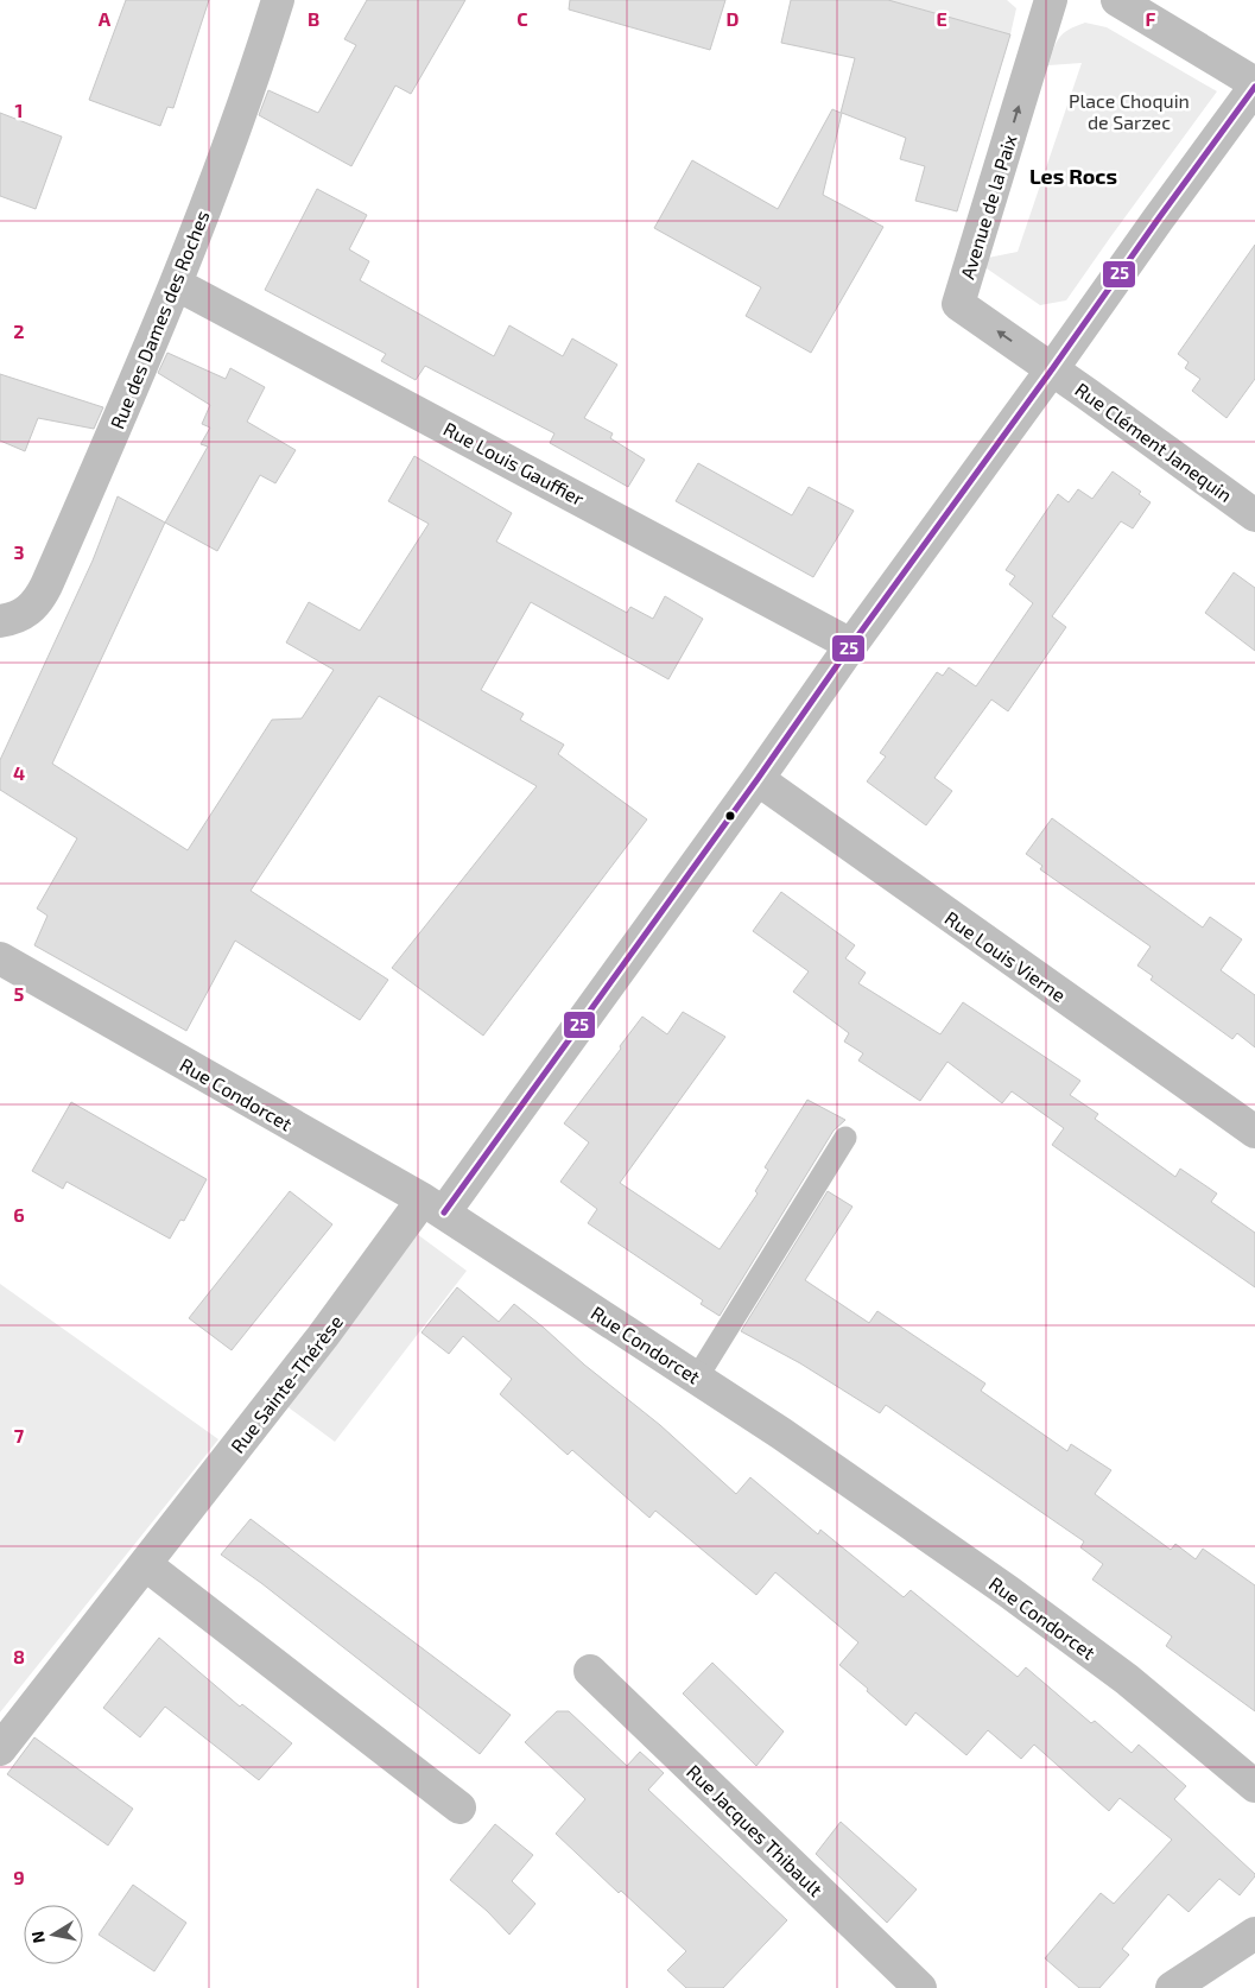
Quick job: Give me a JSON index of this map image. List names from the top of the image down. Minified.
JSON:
{"streets":{"street":["Avenue de la Paix","Rue des Dames des Roches","Rue Clément Janequin","Rue Louis Gauffier","Rue Louis Vierne","Rue Condorcet","Rue Sainte-Thérèse","Rue Jacques Thibault"]},"crossings":[["Avenue de la Paix","Rue Clément Janequin"],["Rue des Dames des Roches","Rue Louis Gauffier"],["Rue Condorcet","Rue Sainte-Thérèse"]],"one_way":["Avenue de la Paix"],"districts":["Les Rocs"],"parks":["Place Choquin de Sarzec"],"lines":["transit line 25"],"north":"left","grid":{"columns":["A","B","C","D","E","F"],"rows":["1","2","3","4","5","6","7","8","9"]}}
